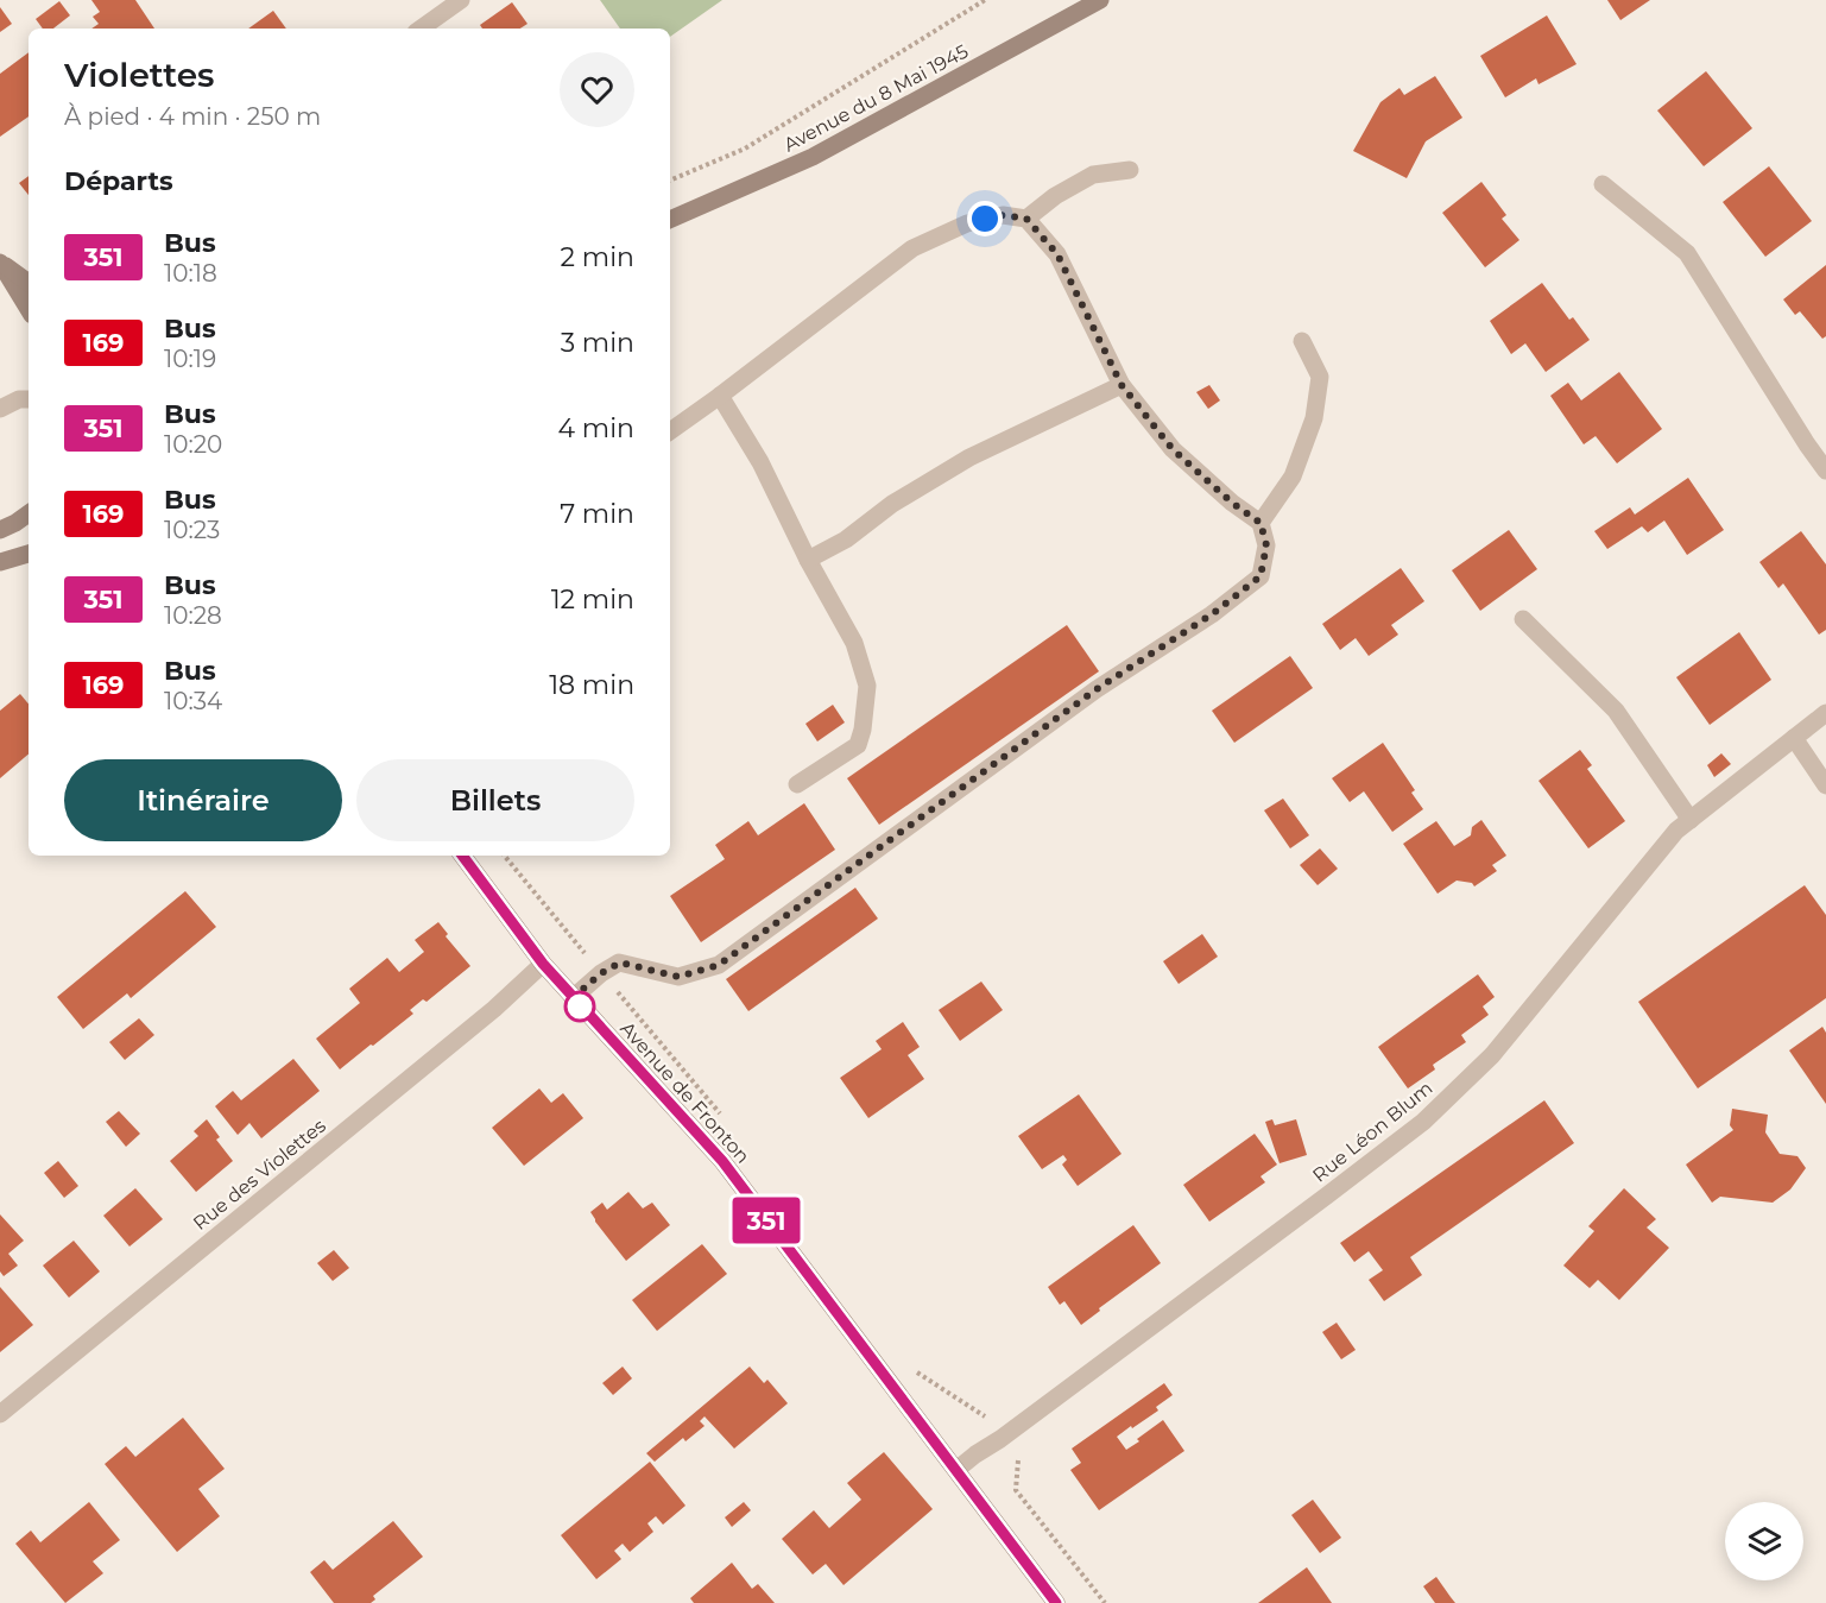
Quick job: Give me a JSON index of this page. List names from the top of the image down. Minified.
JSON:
{"streets":{"main road":["Avenue du 8 Mai 1945","Avenue de Fronton"],"street":["Rue Léon Blum","Rue des Violettes"]},"crossings":[["Avenue de Fronton","Rue Léon Blum"],["Avenue de Fronton","Rue des Violettes"]],"lines":["bus line 351"],"page":{"on_map":"351","heading":[["Violettes","À pied · 4 min · 250 m"],"Départs"],"list":[{"mark":"351","name":"Bus","note":"10:18","value":"2 min"},{"mark":"169","name":"Bus","note":"10:19","value":"3 min"},{"mark":"351","name":"Bus","note":"10:20","value":"4 min"},{"mark":"169","name":"Bus","note":"10:23","value":"7 min"},{"mark":"351","name":"Bus","note":"10:28","value":"12 min"},{"mark":"169","name":"Bus","note":"10:34","value":"18 min"}],"buttons":["Itinéraire","Billets"]}}
